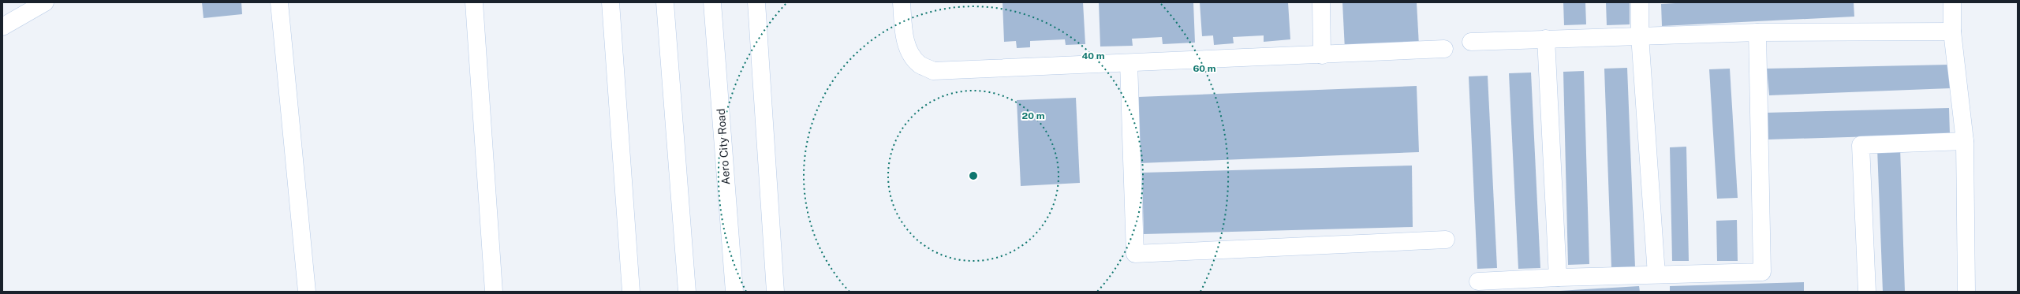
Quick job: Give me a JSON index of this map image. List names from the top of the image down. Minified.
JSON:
{"streets":{"street":["Aero City Road"]},"rings":["40 m","60 m","20 m"]}
